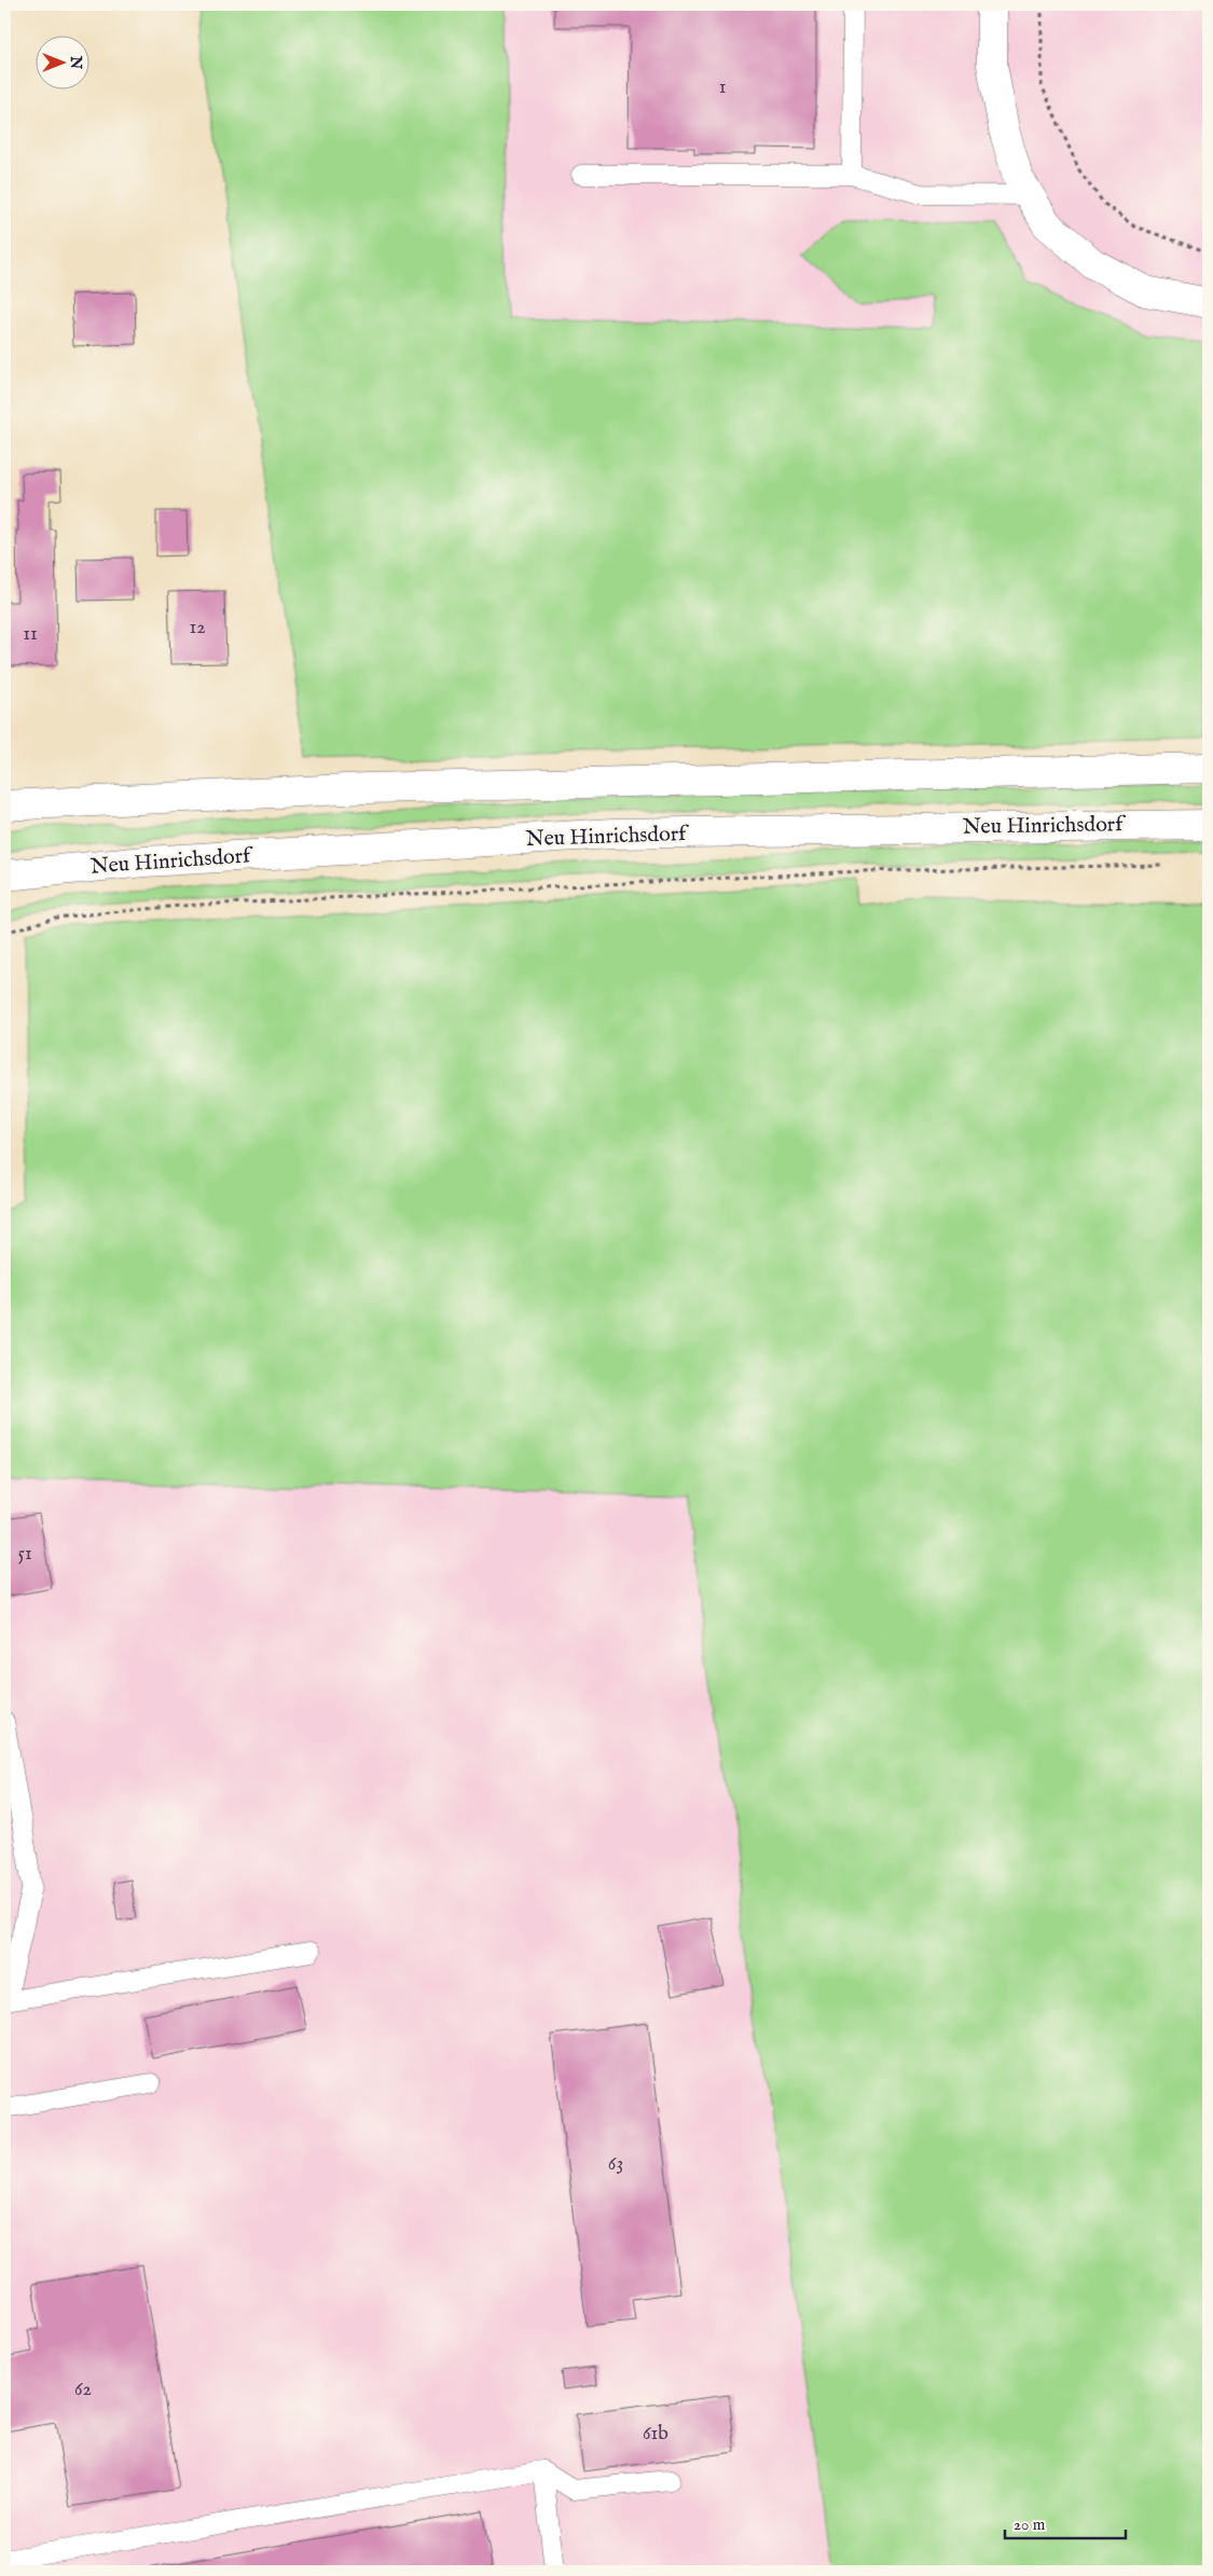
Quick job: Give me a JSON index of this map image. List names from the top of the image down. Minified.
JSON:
{"streets":{"main road":["Neu Hinrichsdorf"]},"house_numbers":["1","12","11","51","63","62","61b"],"scale_bar":"20 m","north":"right"}
